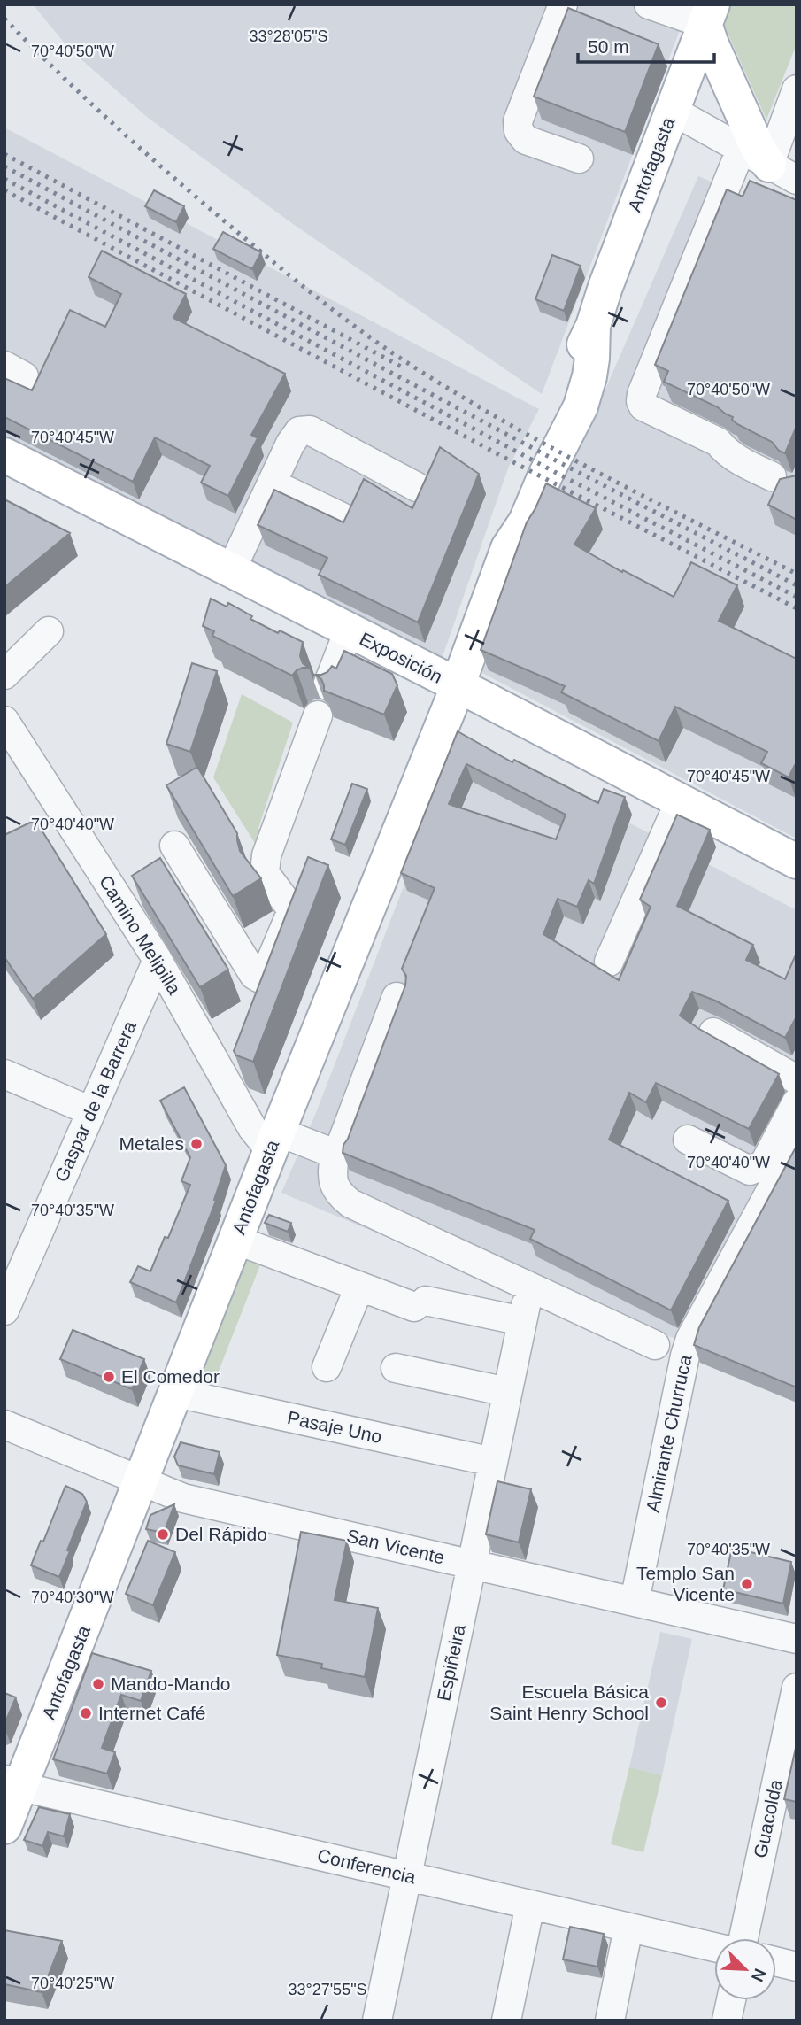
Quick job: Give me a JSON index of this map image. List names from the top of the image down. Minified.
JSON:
{"streets":{"main road":["Antofagasta","Exposición"],"street":["Camino Melipilla","Gaspar de la Barrera","Pasaje Uno","Almirante Churruca","San Vicente","Espiñeira","Guacolda","Conferencia"]},"crossings":[["Antofagasta","Exposición"],["Antofagasta","Camino Melipilla"],["Antofagasta","Pasaje Uno"],["Antofagasta","San Vicente"],["Antofagasta","Conferencia"],["Camino Melipilla","Gaspar de la Barrera"],["Pasaje Uno","Espiñeira"],["Almirante Churruca","San Vicente"],["San Vicente","Espiñeira"],["Espiñeira","Conferencia"]],"places":["Metales","El Comedor","Del Rápido","Templo San Vicente","Mando-Mando","Escuela Básica Saint Henry School","Internet Café"],"scale_bar":"50 m","north":"bottom right","coordinates":["33°28'05\"S","70°40'50\"W","70°40'45\"W","70°40'40\"W","70°40'35\"W","70°40'30\"W","70°40'25\"W","33°27'55\"S"]}
